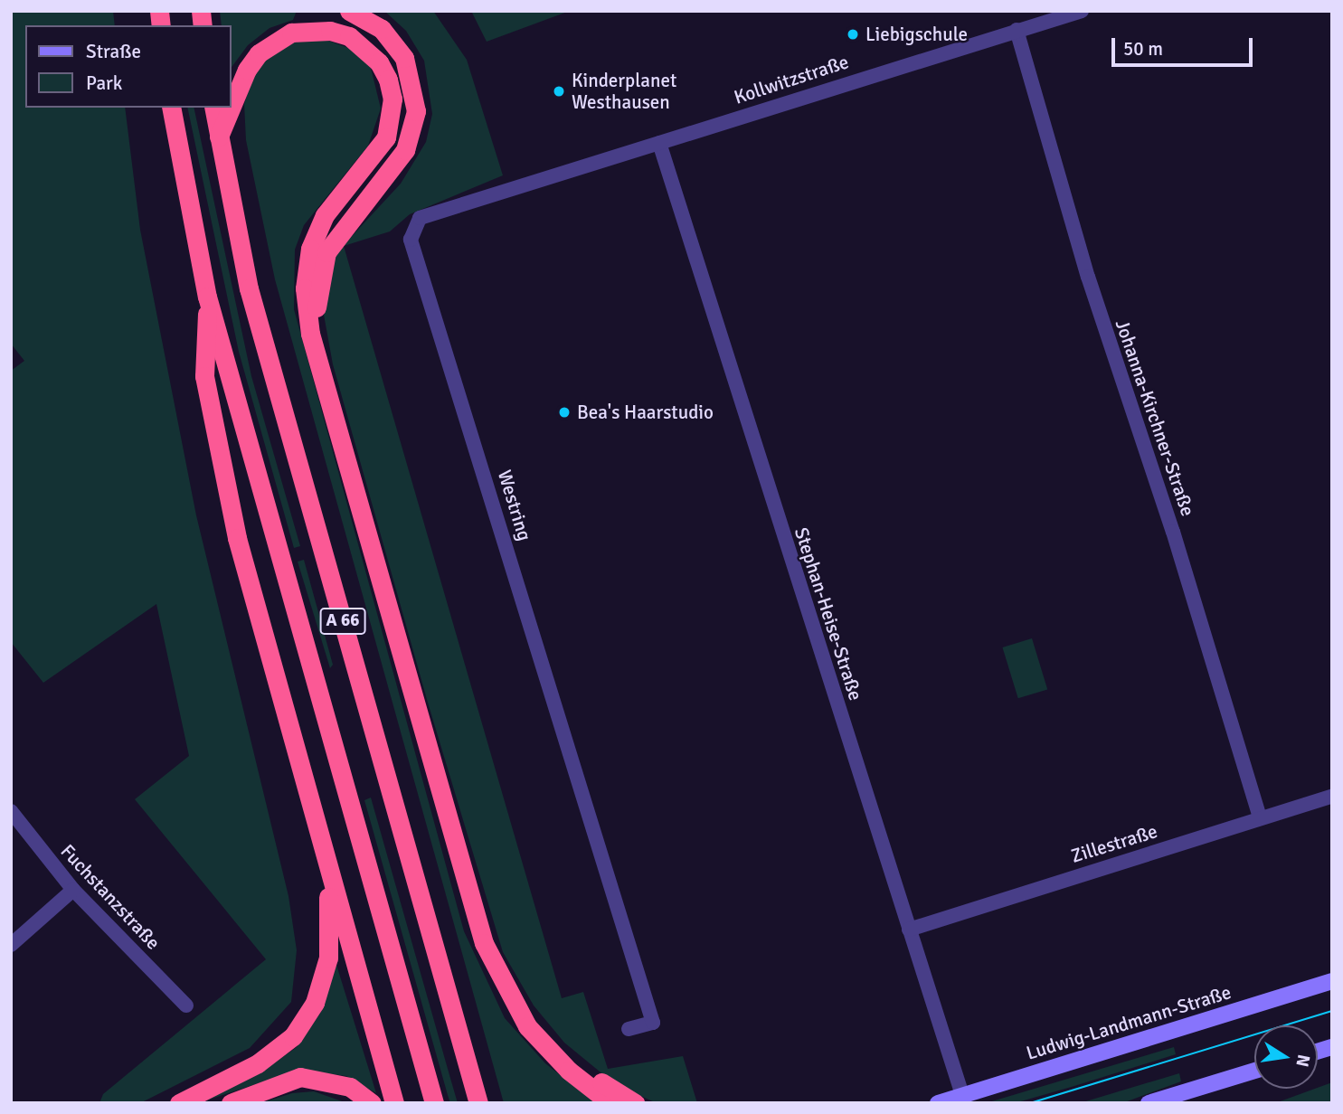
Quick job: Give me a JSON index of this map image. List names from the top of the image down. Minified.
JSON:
{"streets":{"highway":["A 66"],"main road":["Ludwig-Landmann-Straße"],"street":["Kollwitzstraße","Johanna-Kirchner-Straße","Westring","Stephan-Heise-Straße","Zillestraße","Fuchstanzstraße"]},"crossings":[["Kollwitzstraße","Johanna-Kirchner-Straße"],["Kollwitzstraße","Westring"],["Kollwitzstraße","Stephan-Heise-Straße"],["Johanna-Kirchner-Straße","Zillestraße"],["Westring","Stephan-Heise-Straße"],["Stephan-Heise-Straße","Zillestraße"],["Stephan-Heise-Straße","Ludwig-Landmann-Straße"]],"places":["Liebigschule","Kinderplanet Westhausen","Bea's Haarstudio"],"legend":["Straße","Park"],"scale_bar":"50 m","north":"right"}
